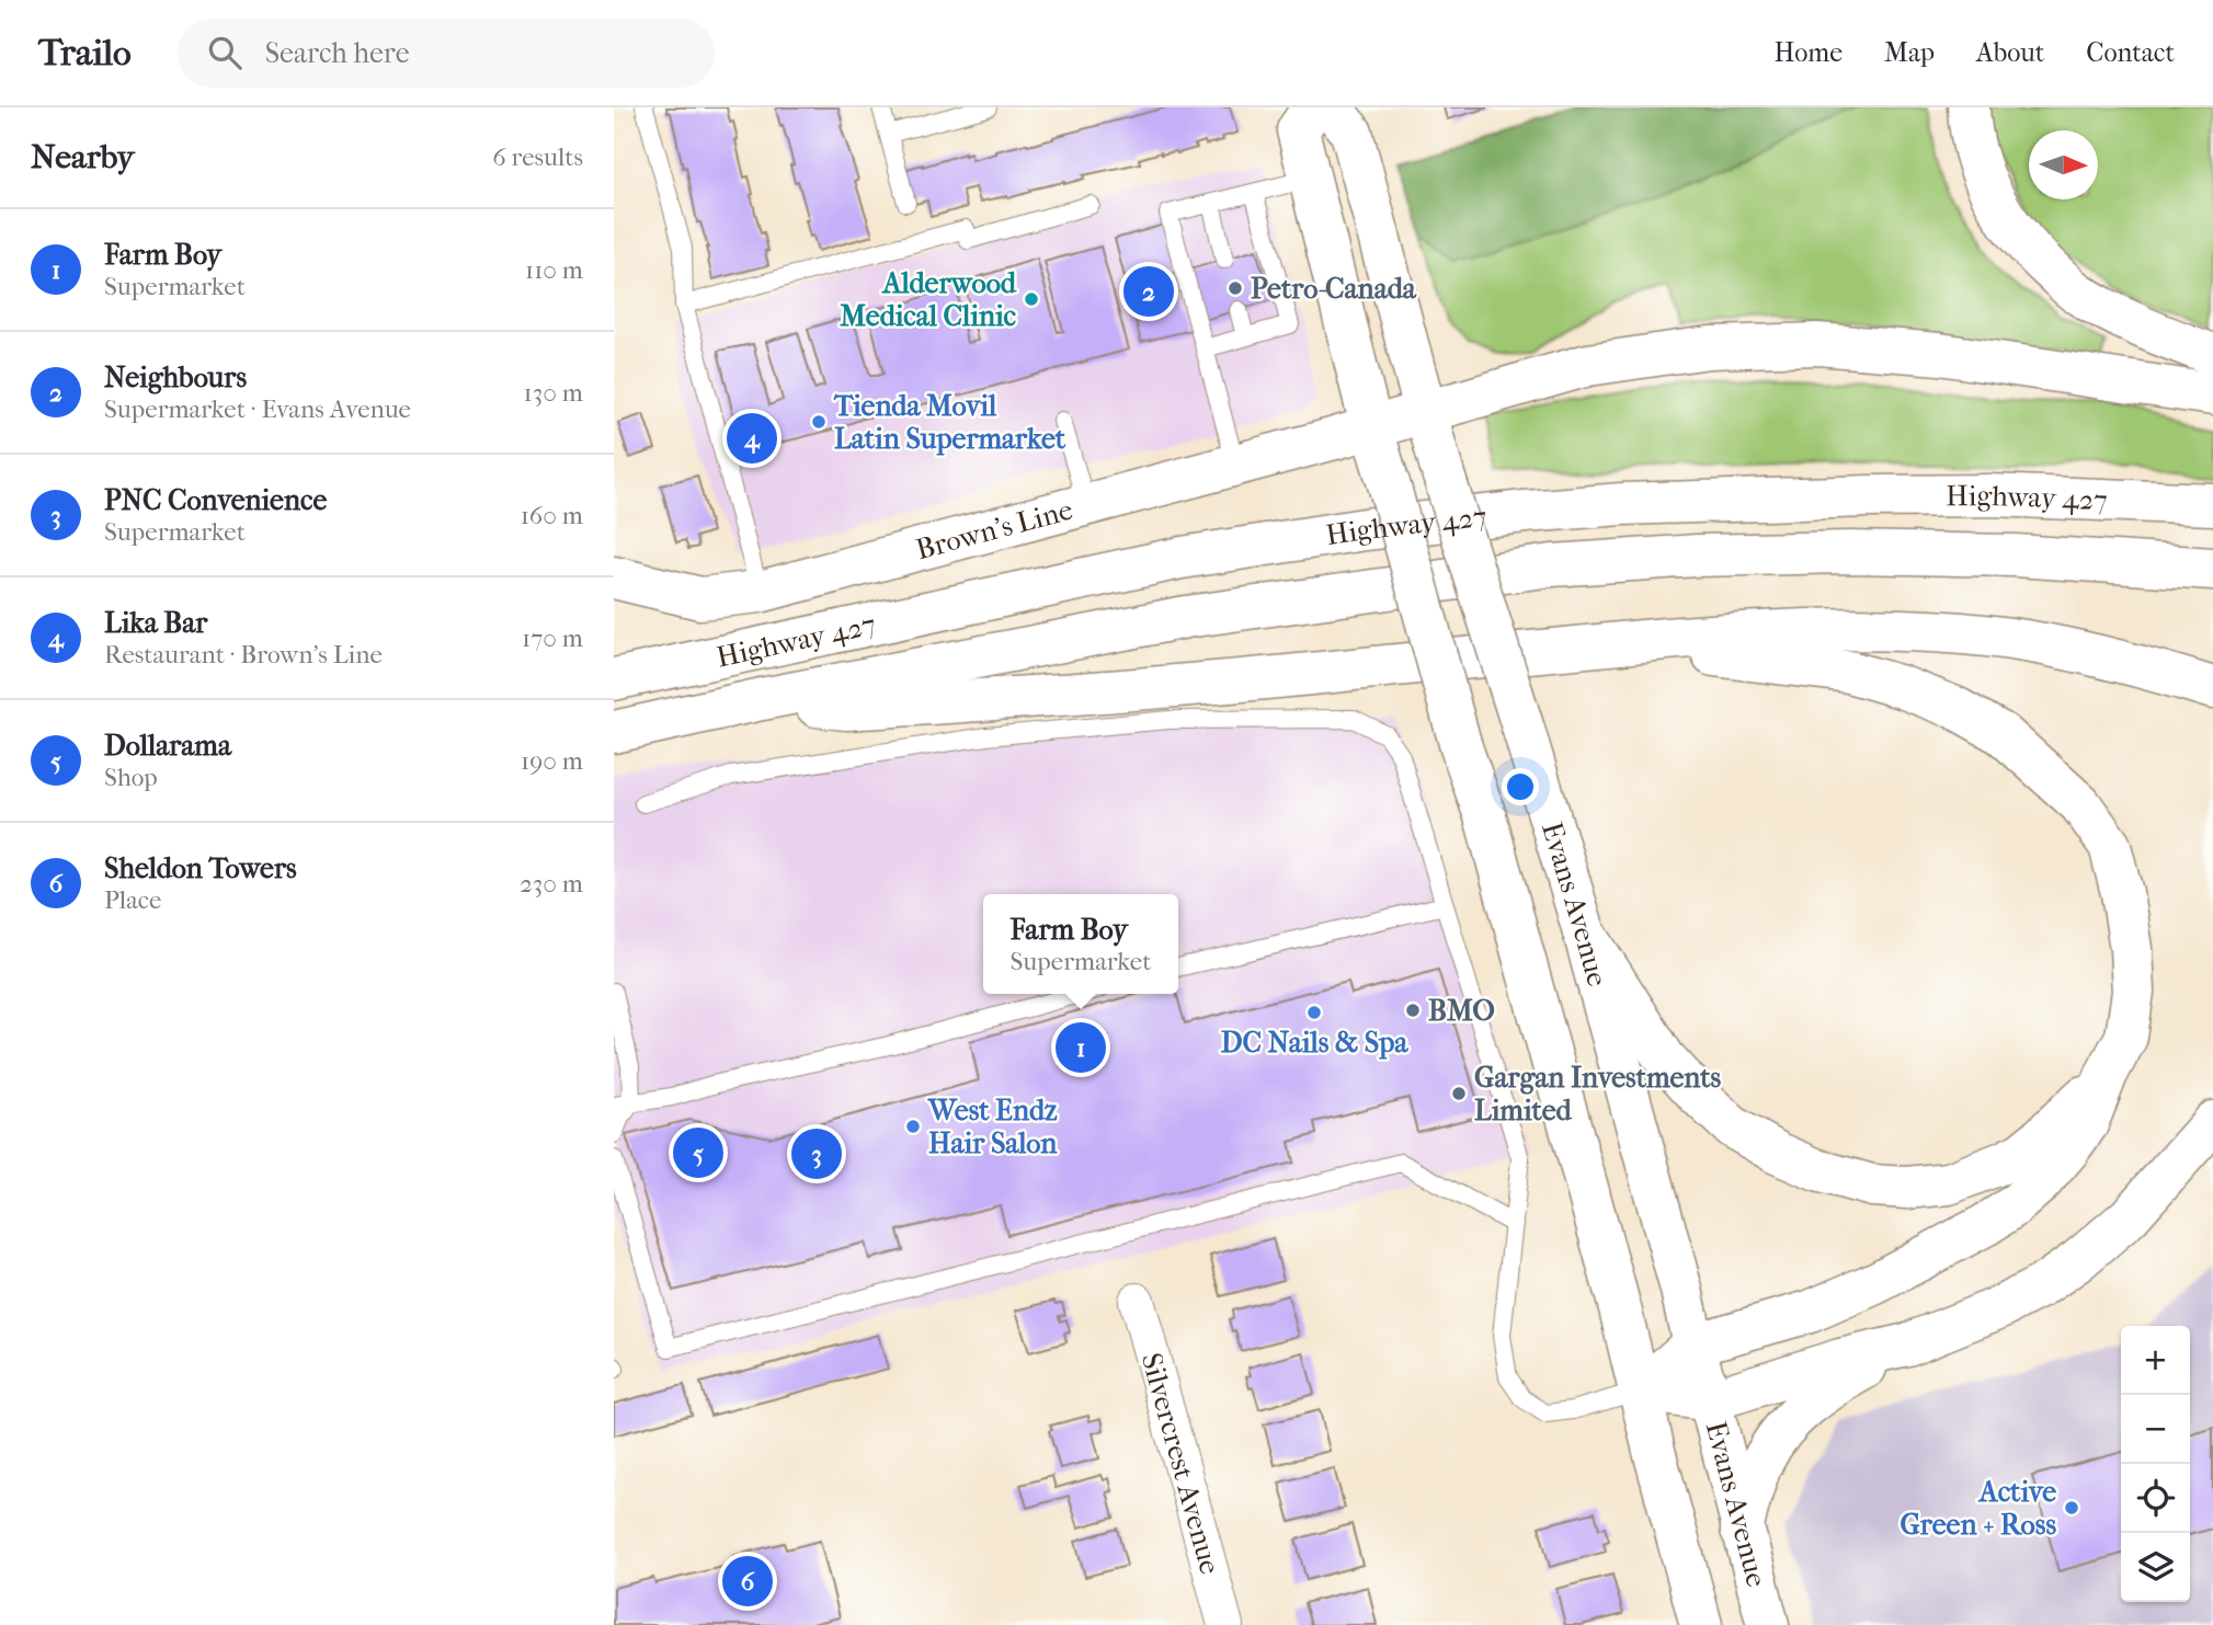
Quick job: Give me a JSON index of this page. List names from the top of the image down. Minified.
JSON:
{"streets":{"main road":["Highway 427","Brown's Line","Evans Avenue"],"street":["Silvercrest Avenue"]},"crossings":[["Brown's Line","Evans Avenue"]],"places":["Petro-Canada","Alderwood Medical Clinic","Tienda Movil Latin Supermarket","BMO","DC Nails & Spa","Gargan Investments Limited","West Endz Hair Salon","Active Green + Ross"],"north":"right","page":{"header":"Trailo","search":"Search here","nav":["Home","Map","About","Contact"],"heading":["Nearby","6 results"],"list":[{"mark":"1","name":"Farm Boy","note":"Supermarket","value":"110 m"},{"mark":"2","name":"Neighbours","note":"Supermarket · Evans Avenue","value":"130 m"},{"mark":"3","name":"PNC Convenience","note":"Supermarket","value":"160 m"},{"mark":"4","name":"Lika Bar","note":"Restaurant · Brown's Line","value":"170 m"},{"mark":"5","name":"Dollarama","note":"Shop","value":"190 m"},{"mark":"6","name":"Sheldon Towers","note":"Place","value":"230 m"}],"pins":["2","4","1","5","3","6"],"popup":["Farm Boy","Supermarket"],"map_buttons":["+","−"]}}
